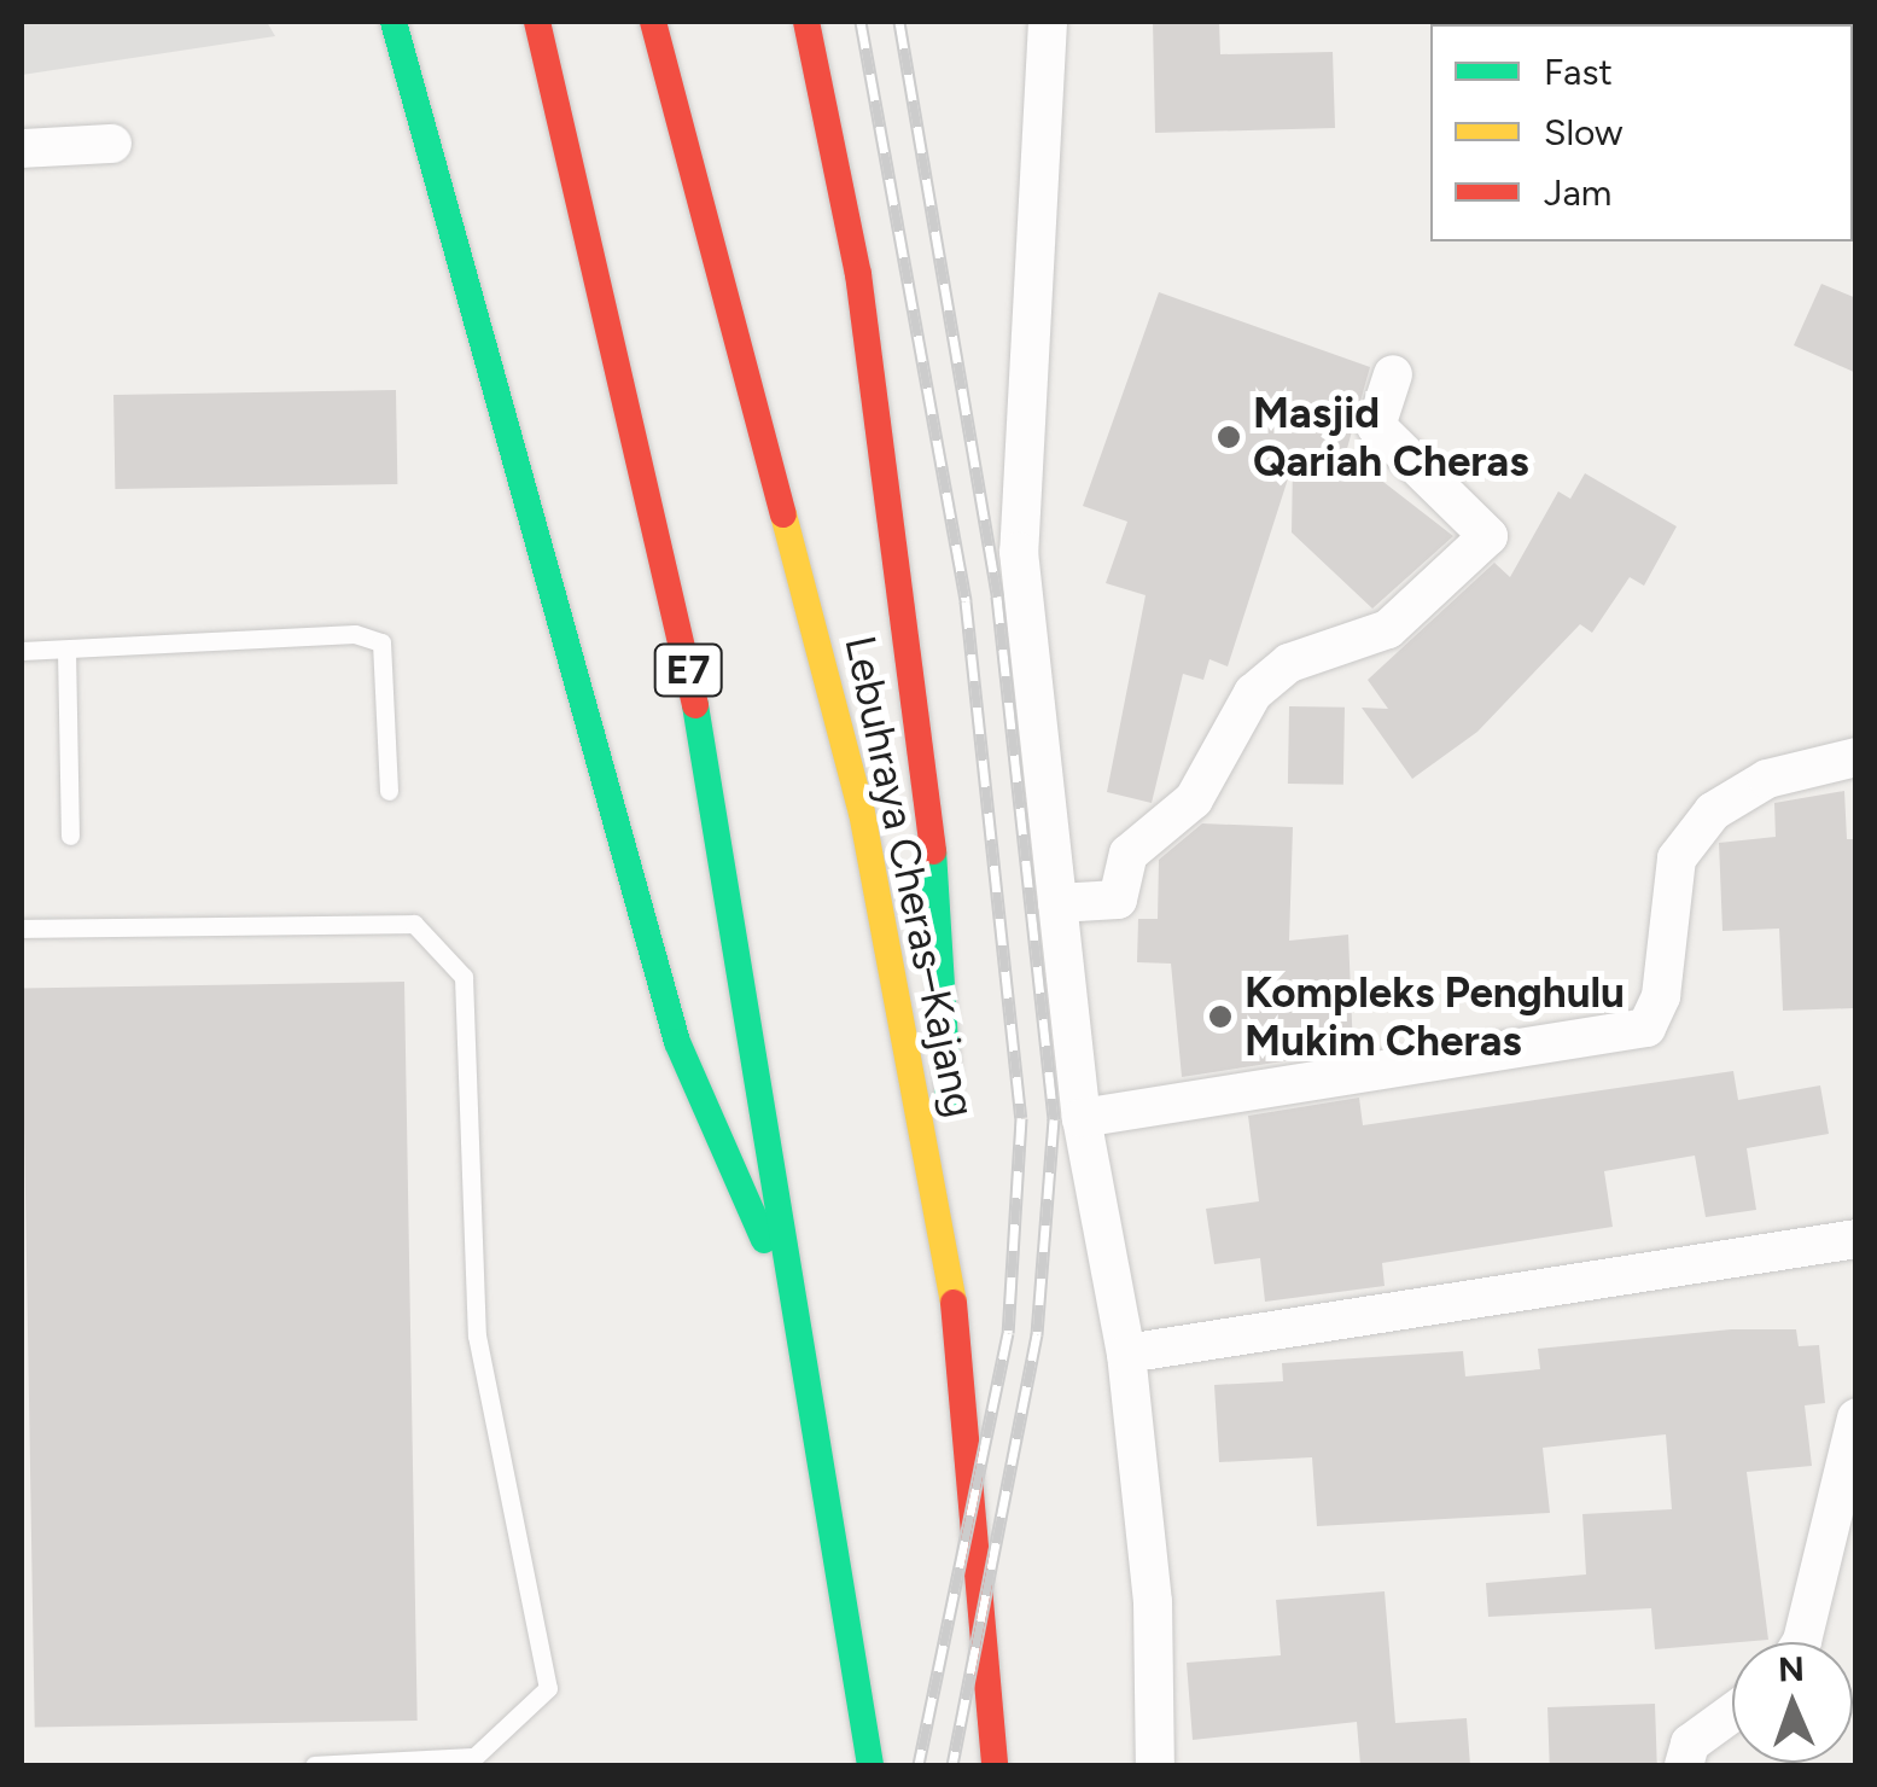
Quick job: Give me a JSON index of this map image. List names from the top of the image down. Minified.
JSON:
{"streets":{"highway":["E7","Lebuhraya Cheras–Kajang"]},"places":["Masjid Qariah Cheras","Kompleks Penghulu Mukim Cheras"],"legend":["Fast","Slow","Jam"],"north":"top"}
